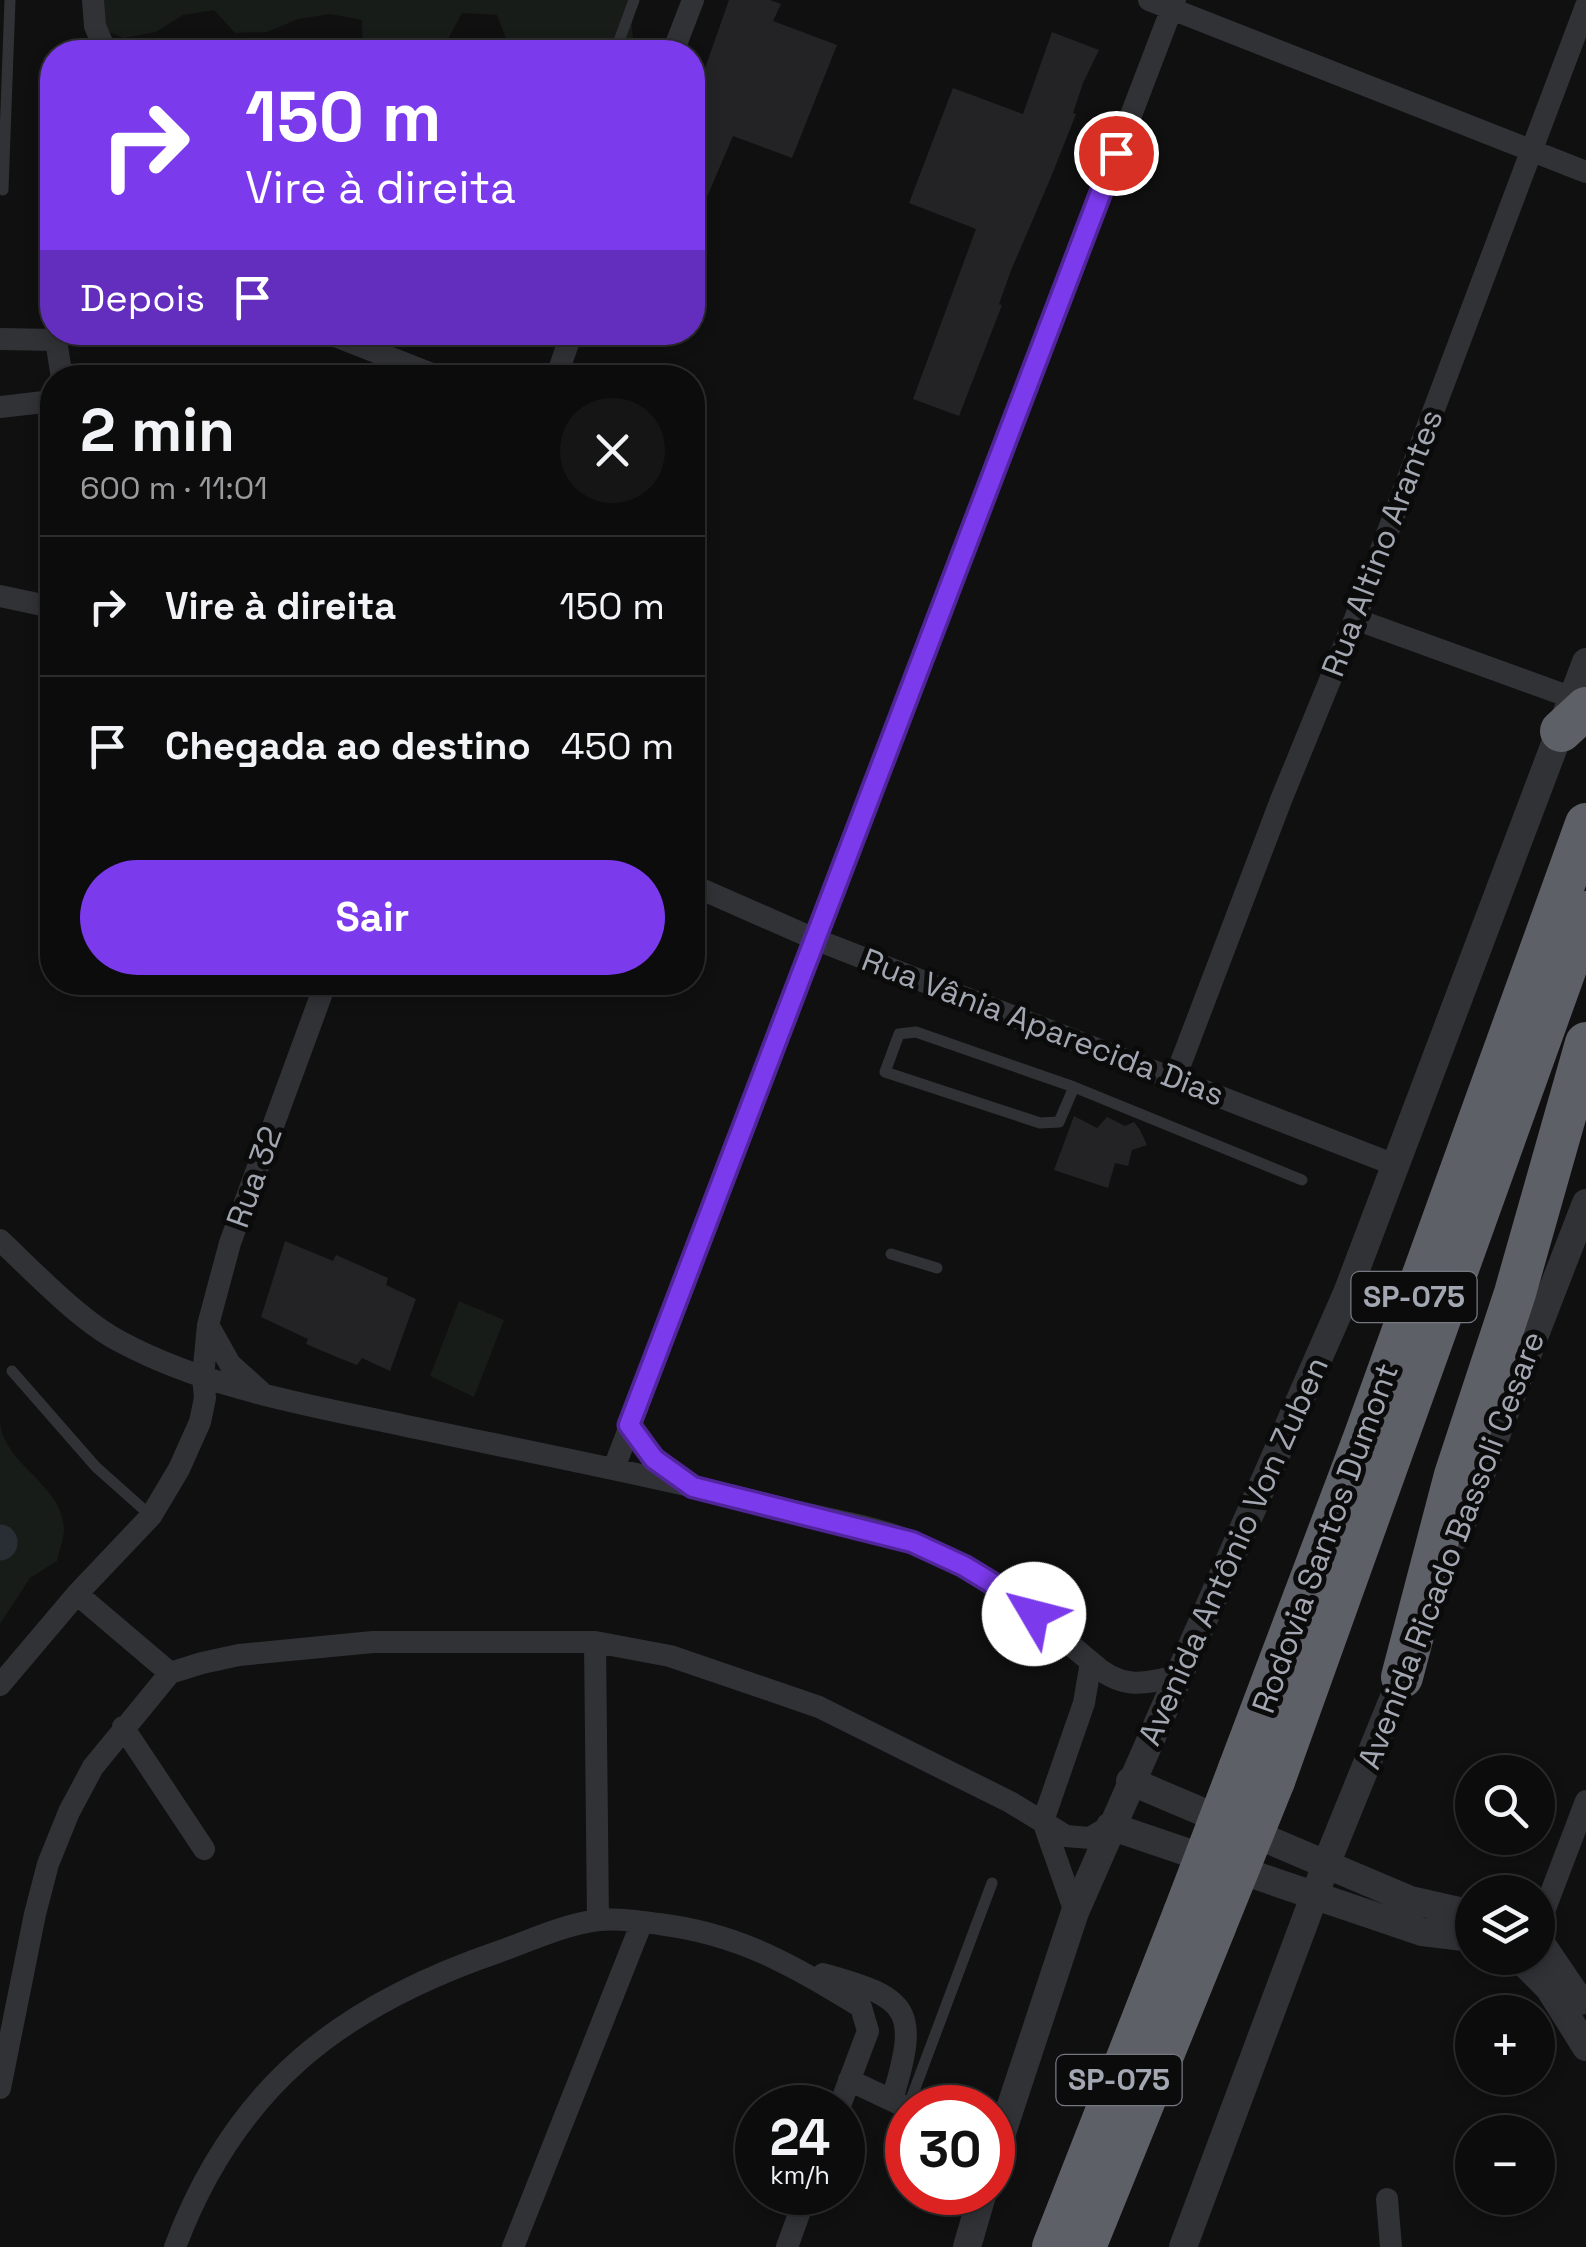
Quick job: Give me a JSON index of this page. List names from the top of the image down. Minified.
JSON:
{"streets":{"highway":["SP-075","Rodovia Santos Dumont"],"street":["Rua Altino Arantes","Rua Vânia Aparecida Dias","Rua 32","Avenida Ricado Bassoli Cesare","Avenida Antônio Von Zuben"]},"crossings":[["Rua Altino Arantes","Rua Vânia Aparecida Dias"],["Rua Vânia Aparecida Dias","Avenida Antônio Von Zuben"]],"page":{"turn":["150 m","Vire à direita"],"then":"Depois","heading":["2 min","600 m · 11:01"],"list":[{"name":"Vire à direita","value":"150 m"},{"name":"Chegada ao destino","value":"450 m"}],"buttons":"Sair","map_buttons":["+","−"],"speed":"24 km/h","limit":"30"}}
